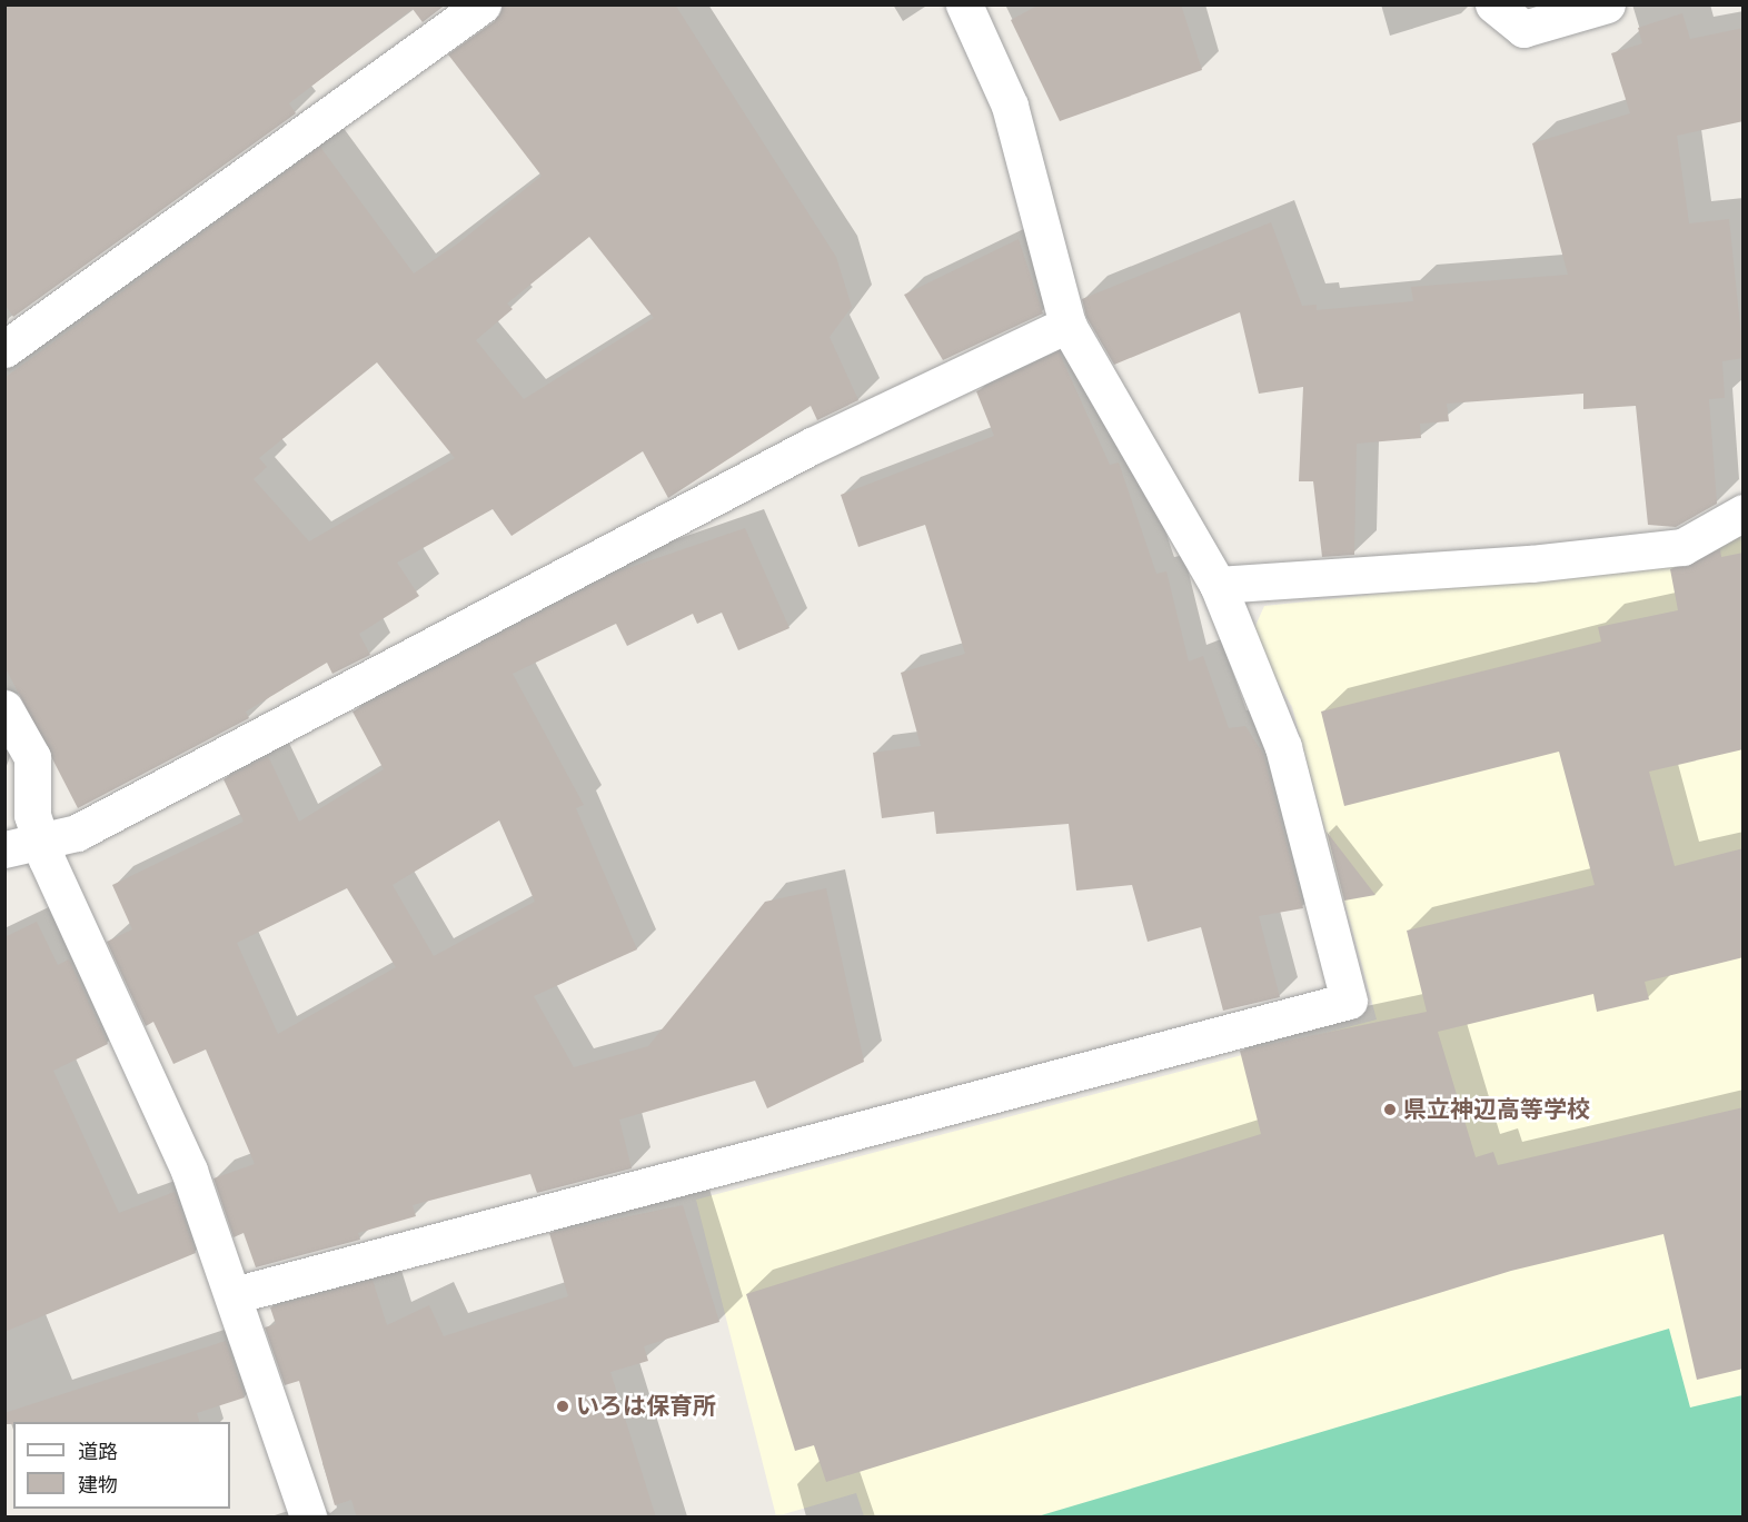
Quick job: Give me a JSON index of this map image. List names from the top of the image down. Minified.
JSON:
{"places":["県立神辺高等学校","いろは保育所"],"legend":["道路","建物"]}
